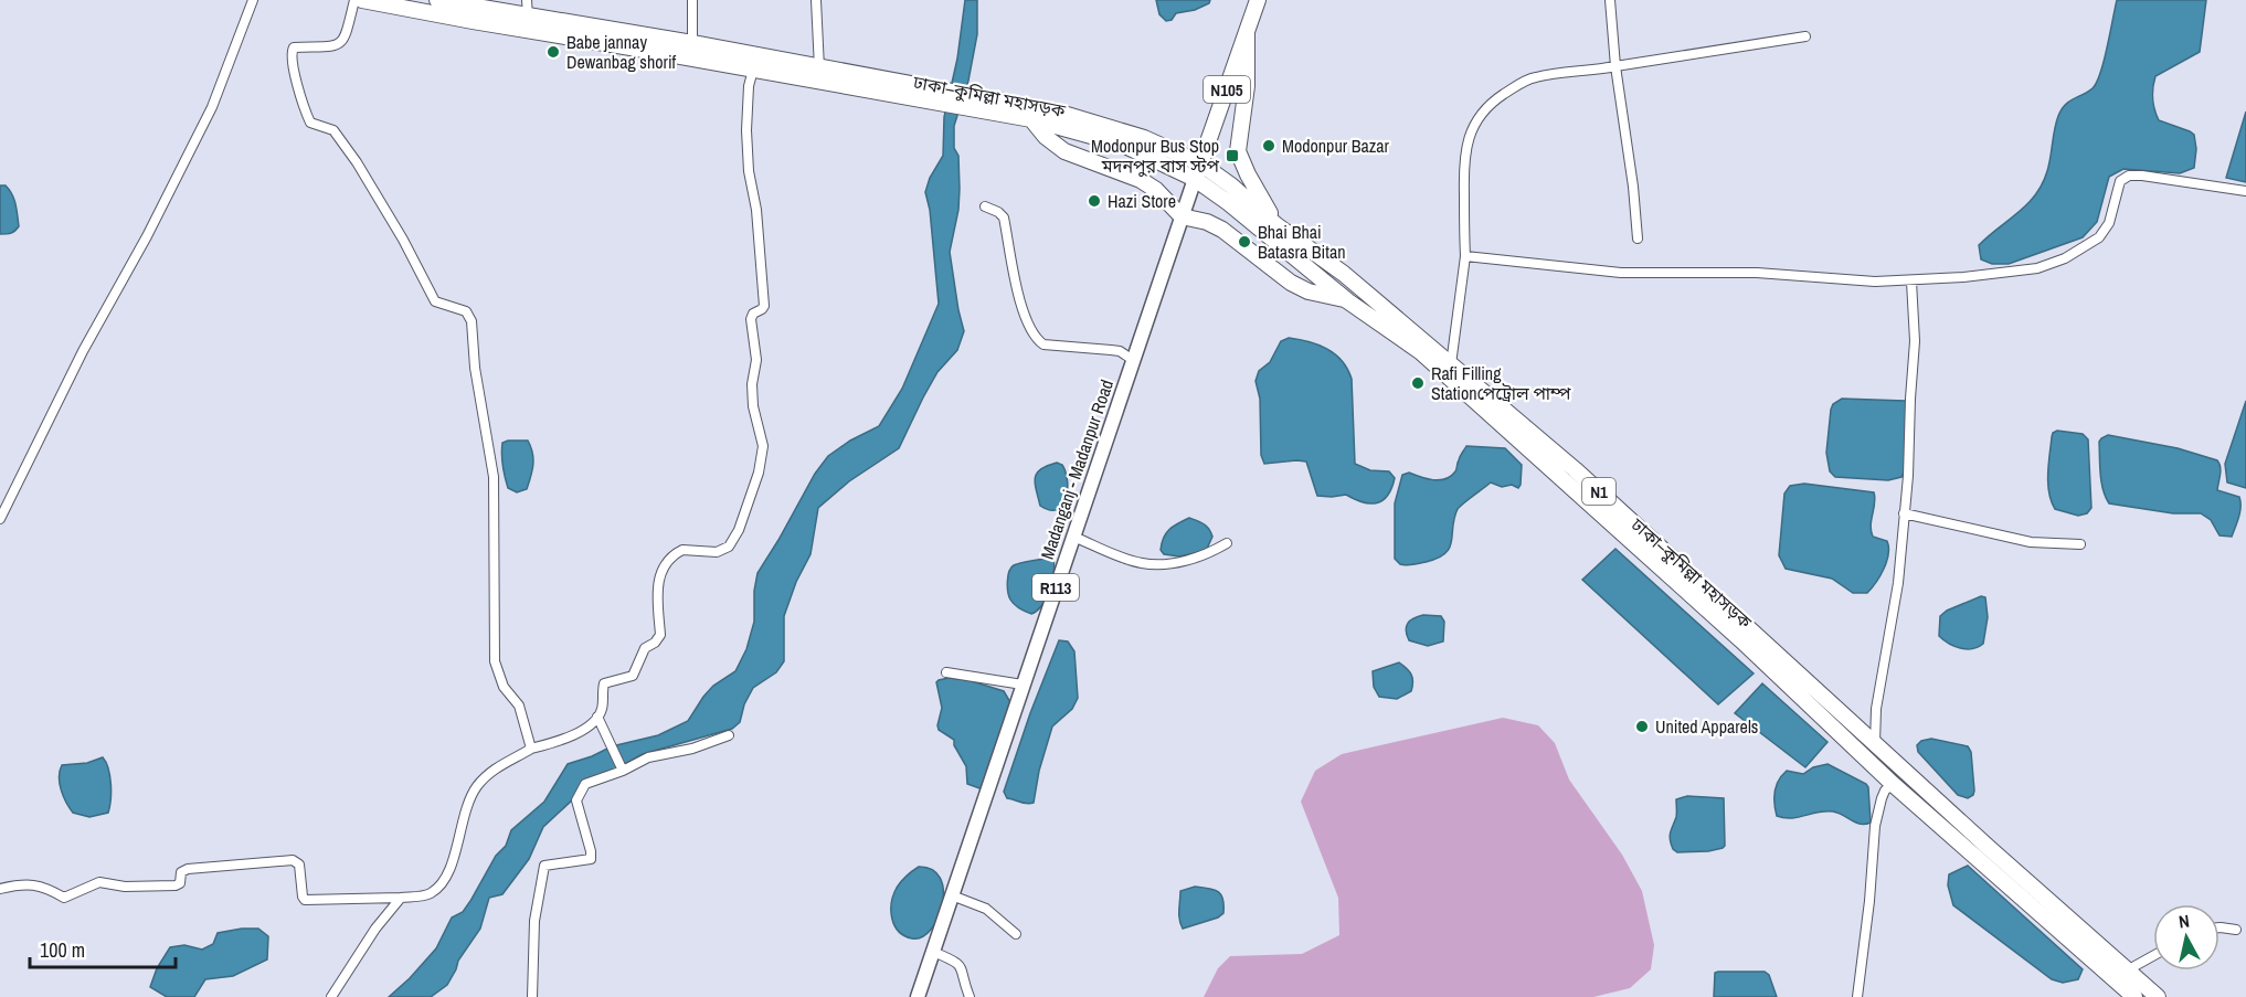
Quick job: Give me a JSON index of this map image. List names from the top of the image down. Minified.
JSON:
{"streets":{"highway":["N105","ঢাকা–কুমিল্লা মহাসড়ক","N1"],"main road":["Madanganj - Madanpur Road","R113"]},"crossings":[["N105","ঢাকা–কুমিল্লা মহাসড়ক"],["N105","Madanganj - Madanpur Road"],["ঢাকা–কুমিল্লা মহাসড়ক","Madanganj - Madanpur Road"]],"places":{"other":["Babe jannay Dewanbag shorif","Modonpur Bazar","Hazi Store","Bhai Bhai Batasra Bitan","Rafi Filling Stationপেট্রোল পাম্প","United Apparels"],"transit":["Modonpur Bus Stop মদনপুর বাস স্টপ"]},"scale_bar":"100 m","north":"top"}
